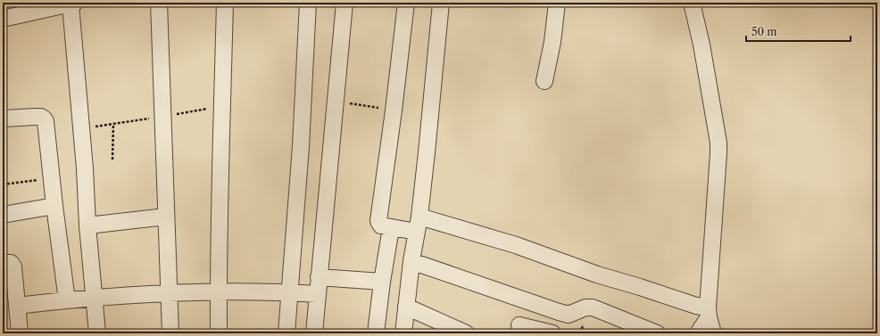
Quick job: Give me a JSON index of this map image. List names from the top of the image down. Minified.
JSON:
{"scale_bar":"50 m"}
